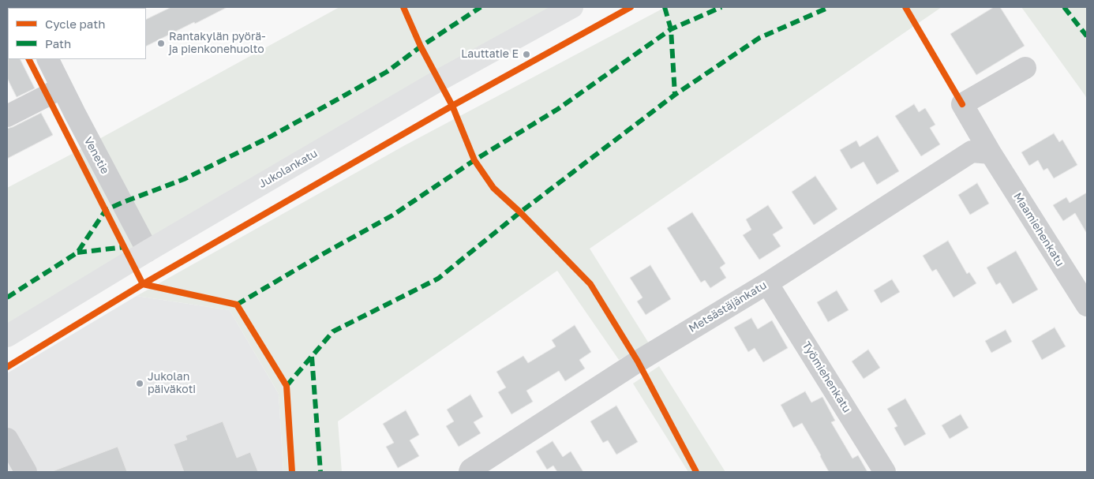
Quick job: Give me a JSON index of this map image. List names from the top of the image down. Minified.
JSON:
{"streets":{"main road":["Jukolankatu"],"street":["Venetie","Maamiehenkatu","Metsästäjänkatu","Työmiehenkatu"]},"crossings":[["Venetie","Jukolankatu"],["Maamiehenkatu","Metsästäjänkatu"],["Metsästäjänkatu","Työmiehenkatu"]],"places":["Rantakylän pyörä- ja pienkonehuolto","Lauttatie E","Jukolan päiväkoti"],"legend":["Cycle path","Path"]}
